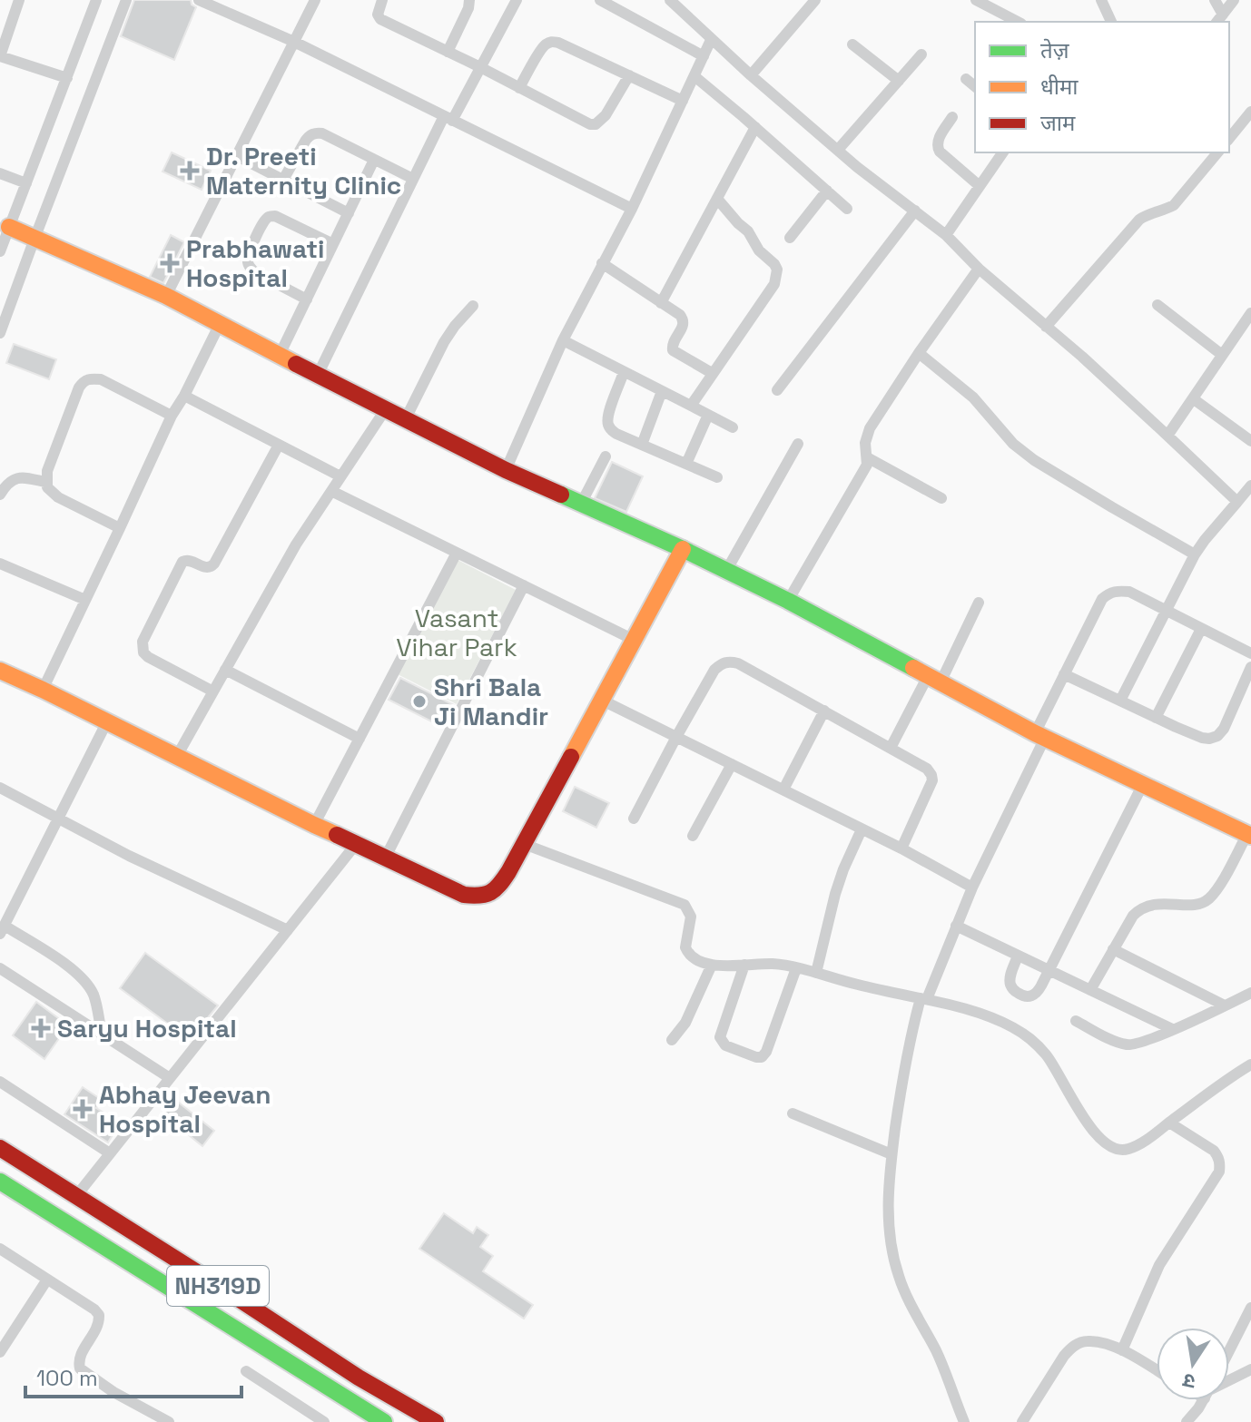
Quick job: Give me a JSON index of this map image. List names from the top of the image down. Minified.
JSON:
{"streets":{"main road":["NH319D"]},"parks":["Vasant Vihar Park"],"places":{"health":["Dr. Preeti Maternity Clinic","Prabhawati Hospital","Saryu Hospital","Abhay Jeevan Hospital"],"other":["Shri Bala Ji Mandir"]},"legend":["तेज़","धीमा","जाम"],"scale_bar":"100 m","north":"bottom"}
